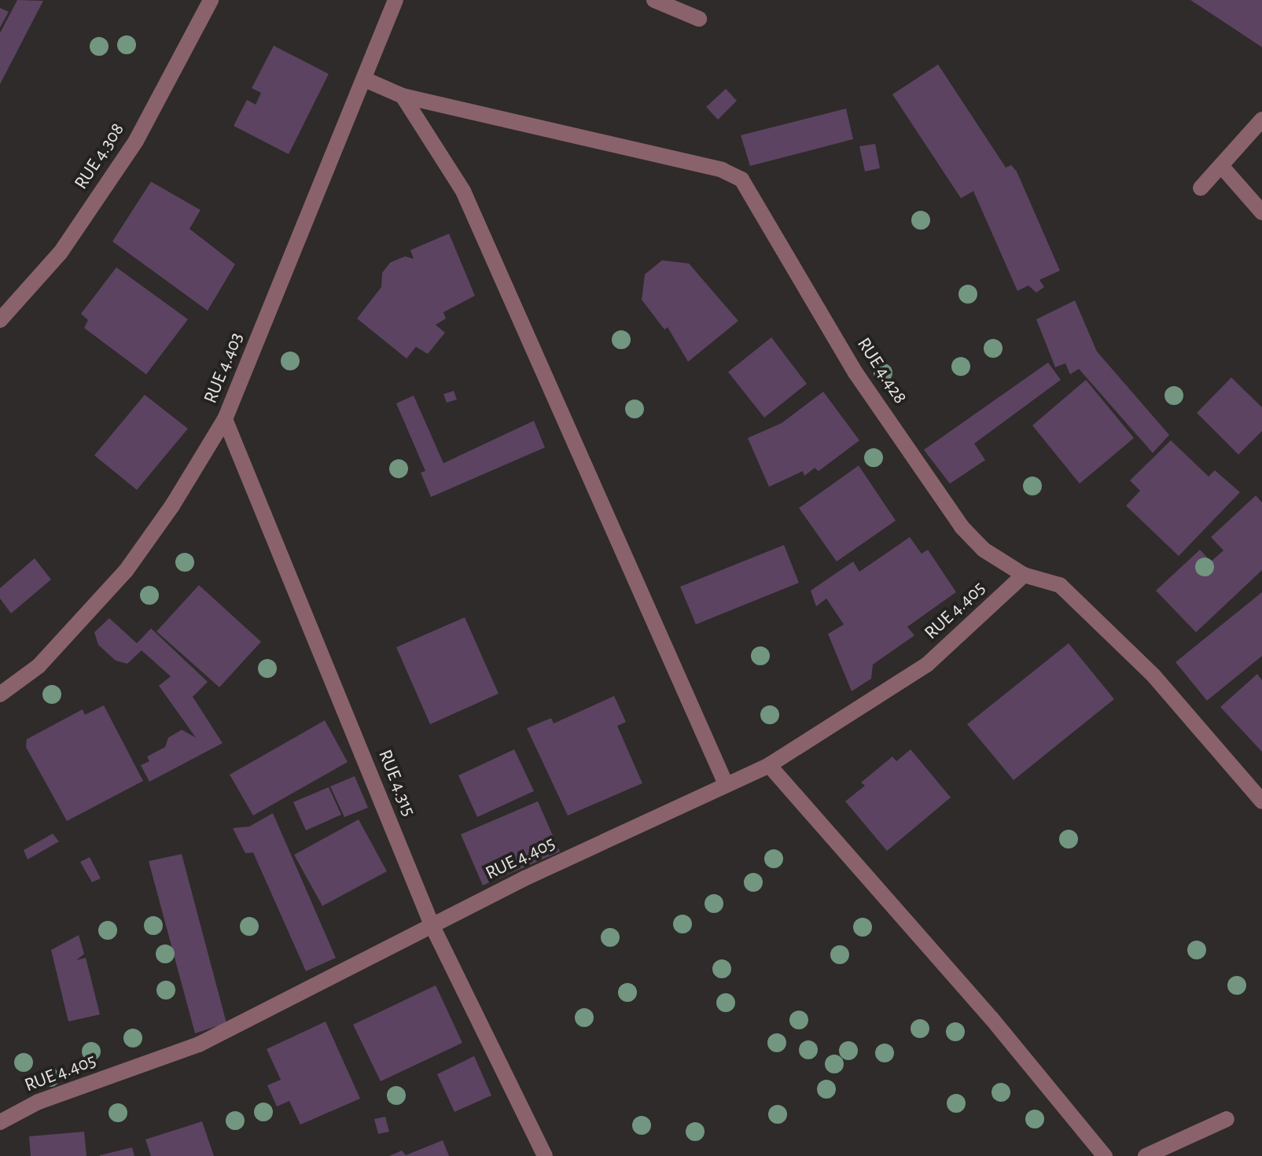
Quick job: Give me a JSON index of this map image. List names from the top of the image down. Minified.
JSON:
{"streets":{"street":["RUE 4.308","RUE 4.403","RUE 4.428","RUE 4.405","RUE 4.315"]},"crossings":[["RUE 4.403","RUE 4.428"],["RUE 4.403","RUE 4.315"],["RUE 4.428","RUE 4.405"],["RUE 4.405","RUE 4.315"]]}
